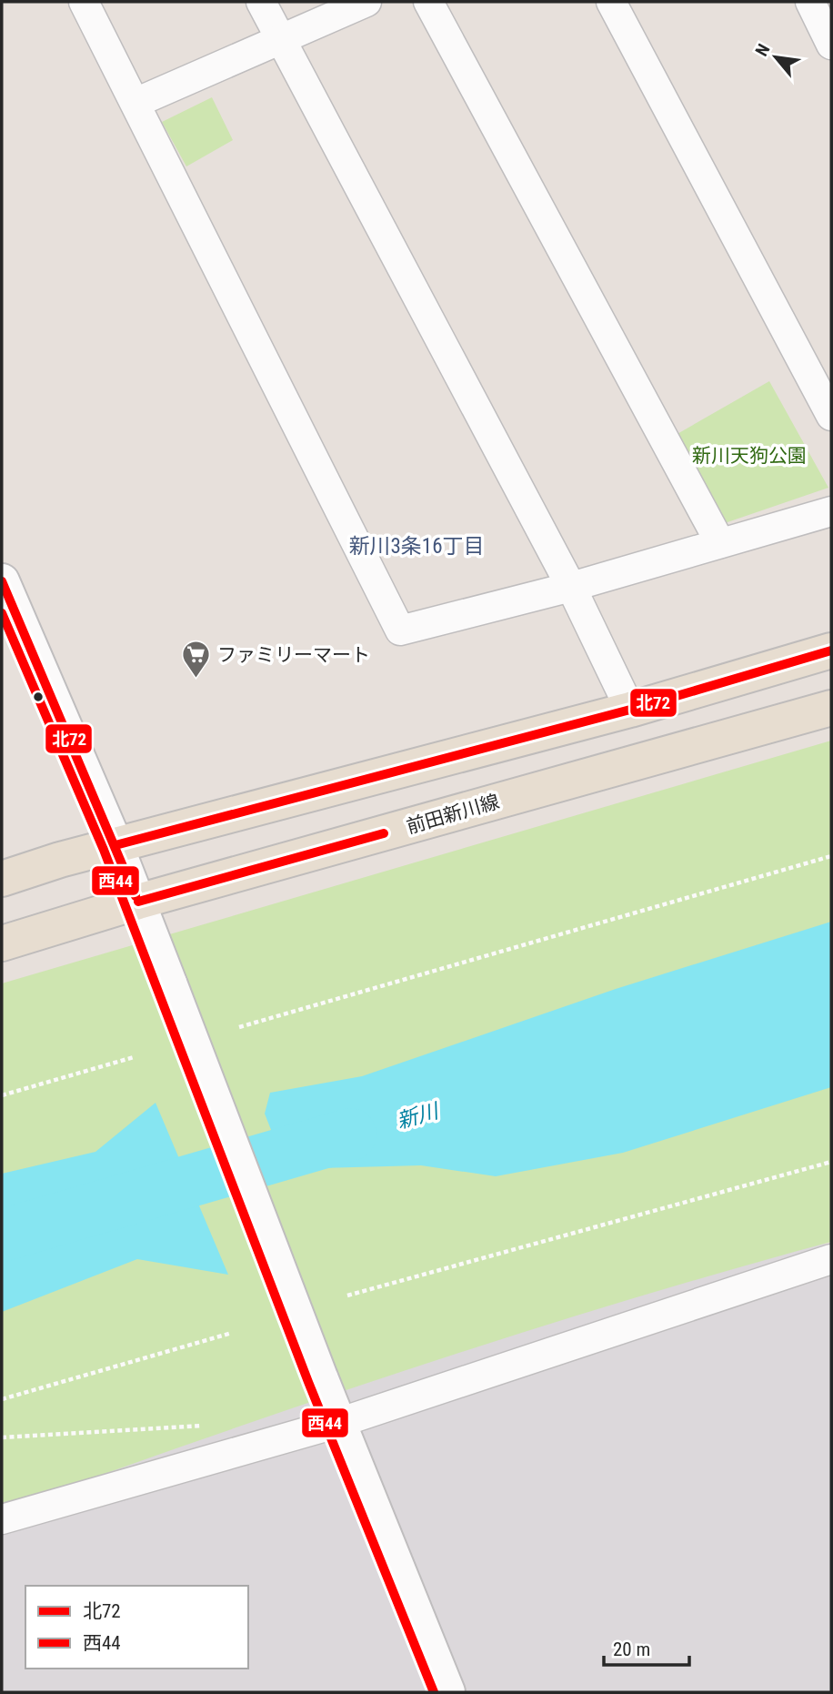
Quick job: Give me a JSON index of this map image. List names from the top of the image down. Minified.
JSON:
{"streets":{"main road":["前田新川線"]},"districts":["新川3条16丁目"],"water":["新川"],"parks":["新川天狗公園"],"places":{"supermarket":["ファミリーマート"]},"lines":["transit line 北72","transit line 西44"],"legend":["北72","西44"],"scale_bar":"20 m","north":"top left"}
